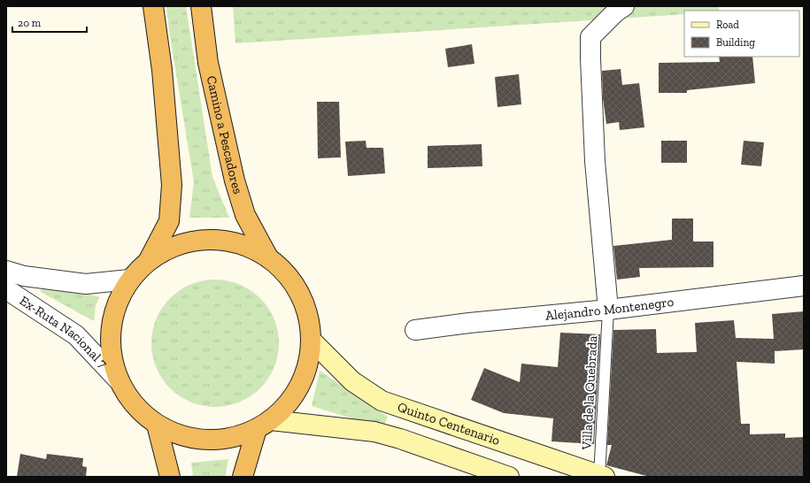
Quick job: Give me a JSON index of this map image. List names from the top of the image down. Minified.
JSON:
{"streets":{"highway":["Camino a Pescadores"],"main road":["Quinto Centenario"],"street":["Alejandro Montenegro","Ex-Ruta Nacional 7"],"lane":["Villa de la Quebrada"]},"crossings":[["Alejandro Montenegro","Villa de la Quebrada"],["Villa de la Quebrada","Quinto Centenario"]],"legend":["Road","Building"],"scale_bar":"20 m"}
